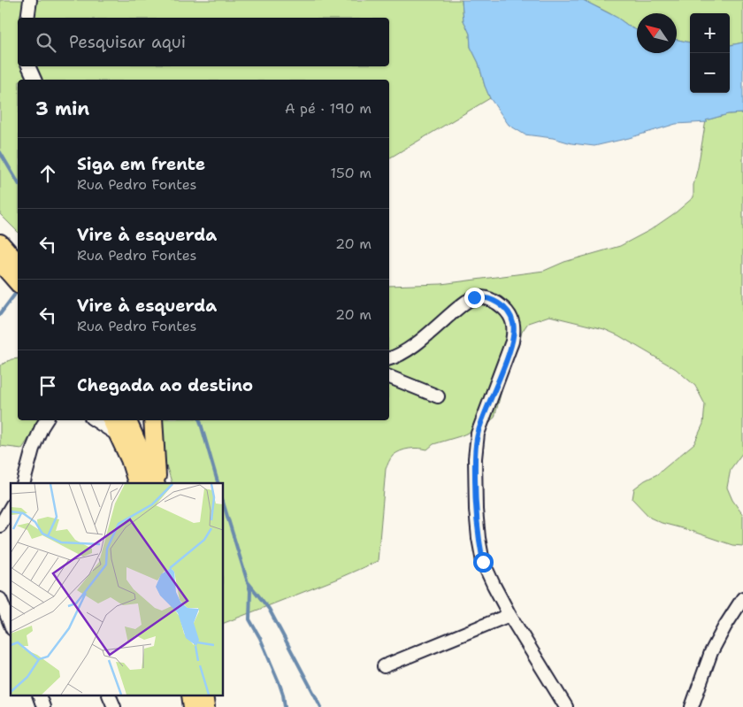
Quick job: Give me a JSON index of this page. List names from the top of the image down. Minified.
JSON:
{"north":"top left","page":{"map_buttons":["+","−"],"search":"Pesquisar aqui","heading":["3 min","A pé · 190 m"],"list":[["Siga em frente","Rua Pedro Fontes","150 m"],["Vire à esquerda","Rua Pedro Fontes","20 m"],["Vire à esquerda","Rua Pedro Fontes","20 m"],"Chegada ao destino"]}}
